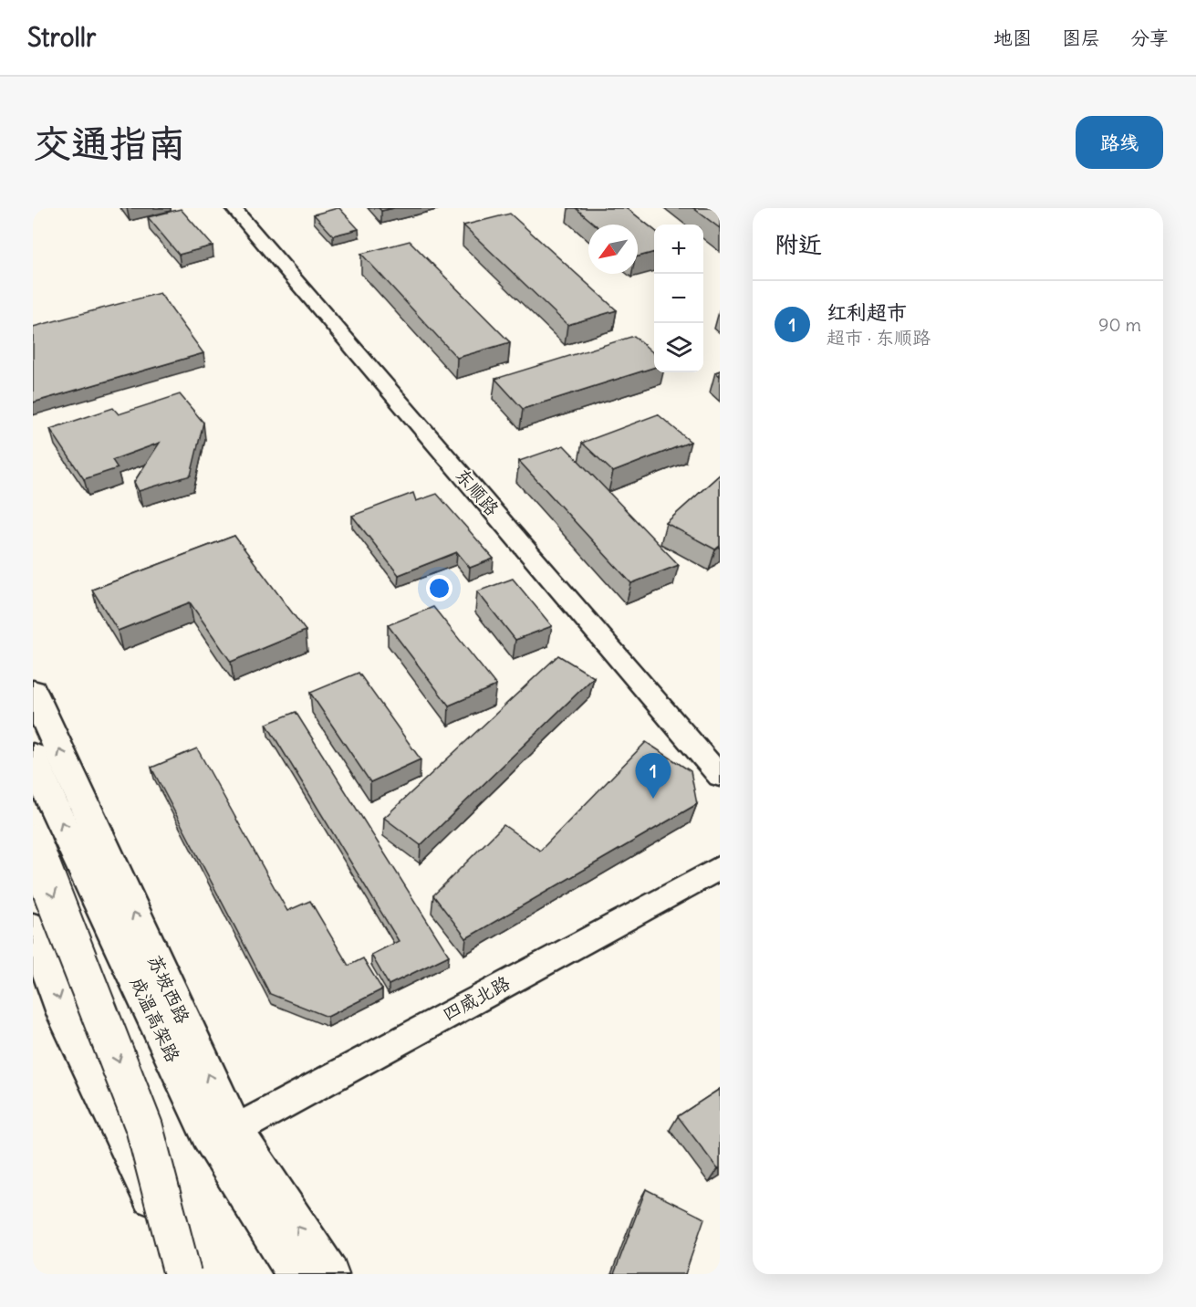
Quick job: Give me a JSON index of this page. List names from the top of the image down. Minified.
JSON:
{"streets":{"main road":["苏坡西路","成温高架路"],"street":["东顺路","四威北路"]},"crossings":[["苏坡西路","四威北路"]],"north":"bottom left","page":{"header":"Strollr","nav":["地图","图层","分享"],"buttons":"路线","title":"交通指南","heading":"附近","map_buttons":["+","−"],"list":[{"mark":"1","name":"红利超市","note":"超市 · 东顺路","value":"90 m"}],"pins":"1"}}
